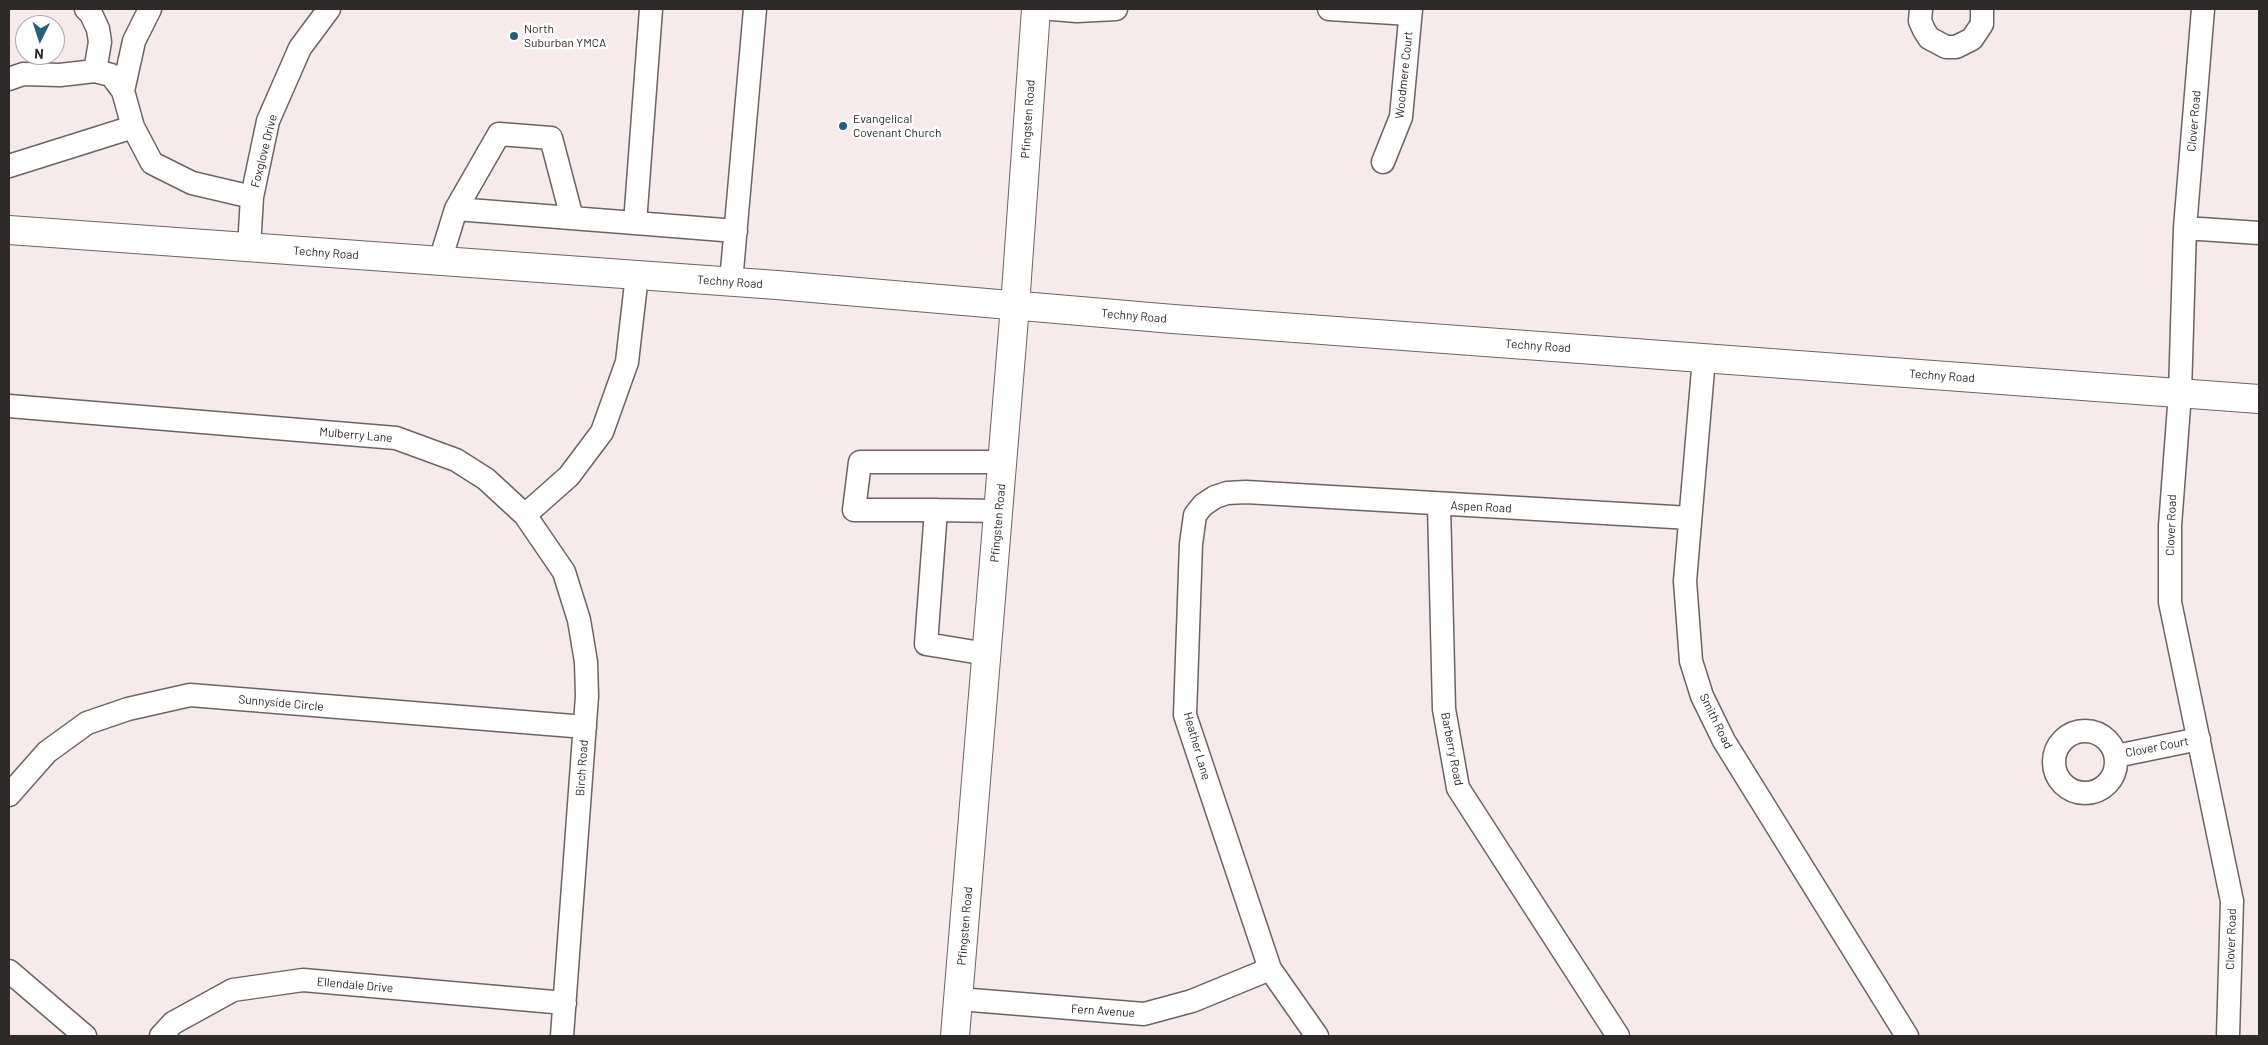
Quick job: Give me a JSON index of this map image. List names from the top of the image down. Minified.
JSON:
{"streets":{"main road":["Pfingsten Road","Techny Road"],"street":["Woodmere Court","Clover Road","Foxglove Drive","Mulberry Lane","Aspen Road","Sunnyside Circle","Smith Road","Heather Lane","Clover Court","Barberry Road","Birch Road","Ellendale Drive","Fern Avenue"]},"crossings":[["Pfingsten Road","Techny Road"],["Pfingsten Road","Fern Avenue"],["Clover Road","Techny Road"],["Clover Road","Clover Court"],["Foxglove Drive","Techny Road"],["Techny Road","Smith Road"],["Mulberry Lane","Birch Road"],["Aspen Road","Smith Road"],["Aspen Road","Heather Lane"],["Aspen Road","Barberry Road"],["Sunnyside Circle","Birch Road"],["Heather Lane","Fern Avenue"],["Birch Road","Ellendale Drive"]],"places":["North Suburban YMCA","Evangelical Covenant Church"],"north":"bottom"}
